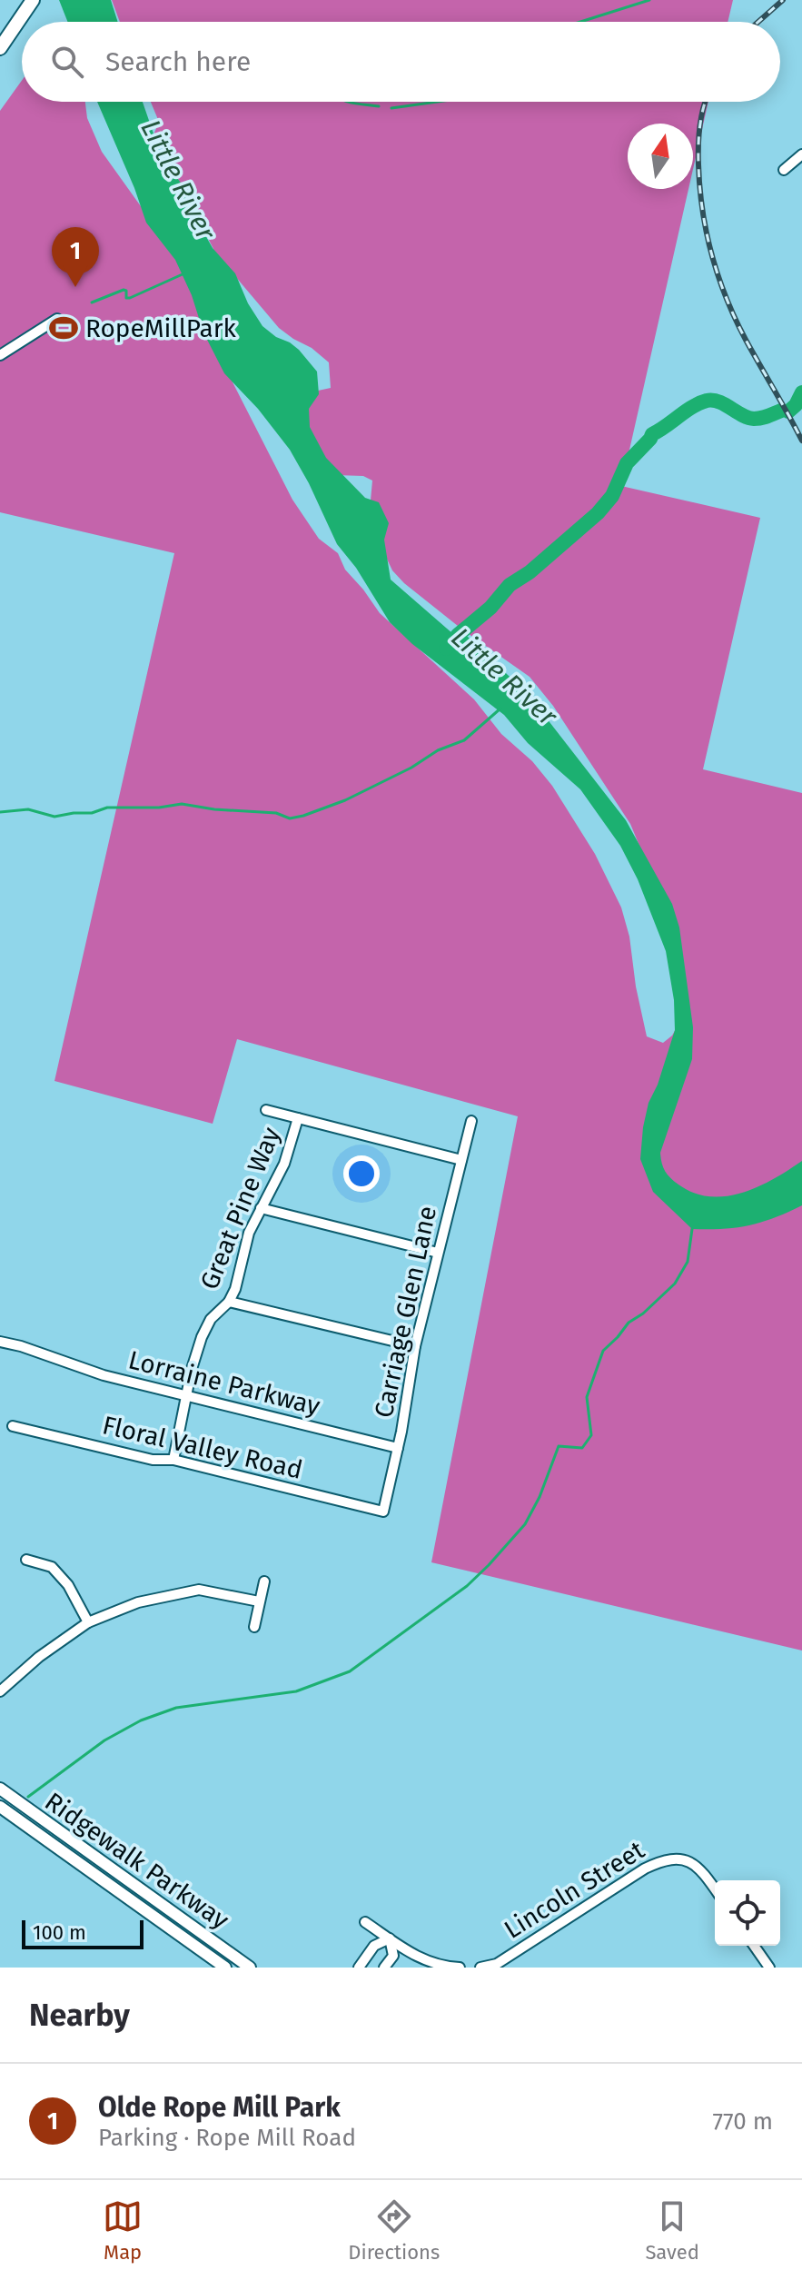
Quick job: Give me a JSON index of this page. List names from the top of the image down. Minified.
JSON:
{"streets":{"main road":["Ridgewalk Parkway"],"street":["Great Pine Way","Carriage Glen Lane","Lorraine Parkway","Floral Valley Road","Lincoln Street"]},"crossings":[["Great Pine Way","Lorraine Parkway"],["Great Pine Way","Floral Valley Road"],["Carriage Glen Lane","Lorraine Parkway"],["Carriage Glen Lane","Floral Valley Road"]],"water":["Little River"],"places":{"sports":["RopeMillPark"]},"scale_bar":"100 m","north":"top","page":{"search":"Search here","pins":"1","scale":"100 m","heading":"Nearby","list":[{"mark":"1","name":"Olde Rope Mill Park","note":"Parking · Rope Mill Road","value":"770 m"}],"nav":["Map","Directions","Saved"]}}
